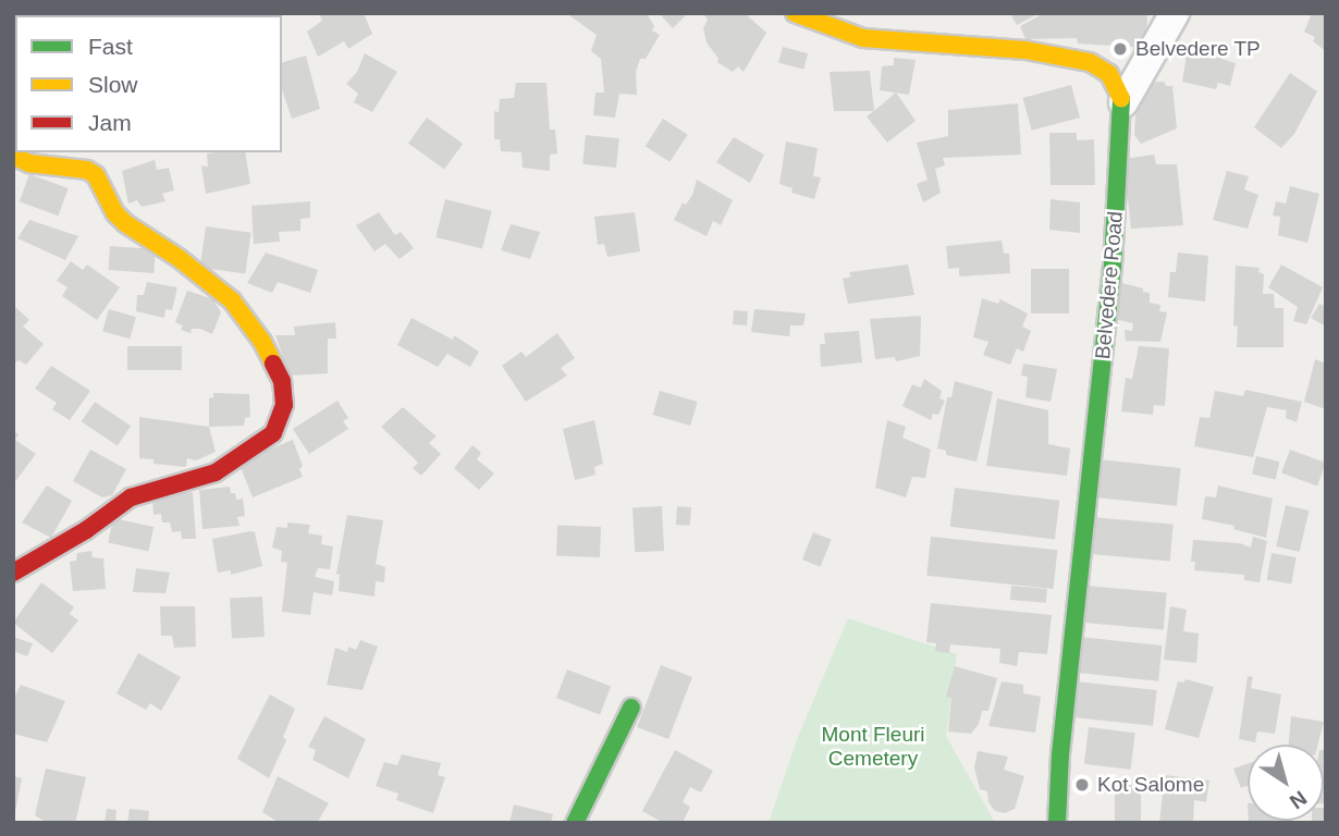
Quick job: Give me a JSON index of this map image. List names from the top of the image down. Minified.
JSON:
{"streets":{"street":["Belvedere Road"]},"parks":["Mont Fleuri Cemetery"],"places":["Belvedere TP","Kot Salome"],"legend":["Fast","Slow","Jam"],"north":"bottom right"}
